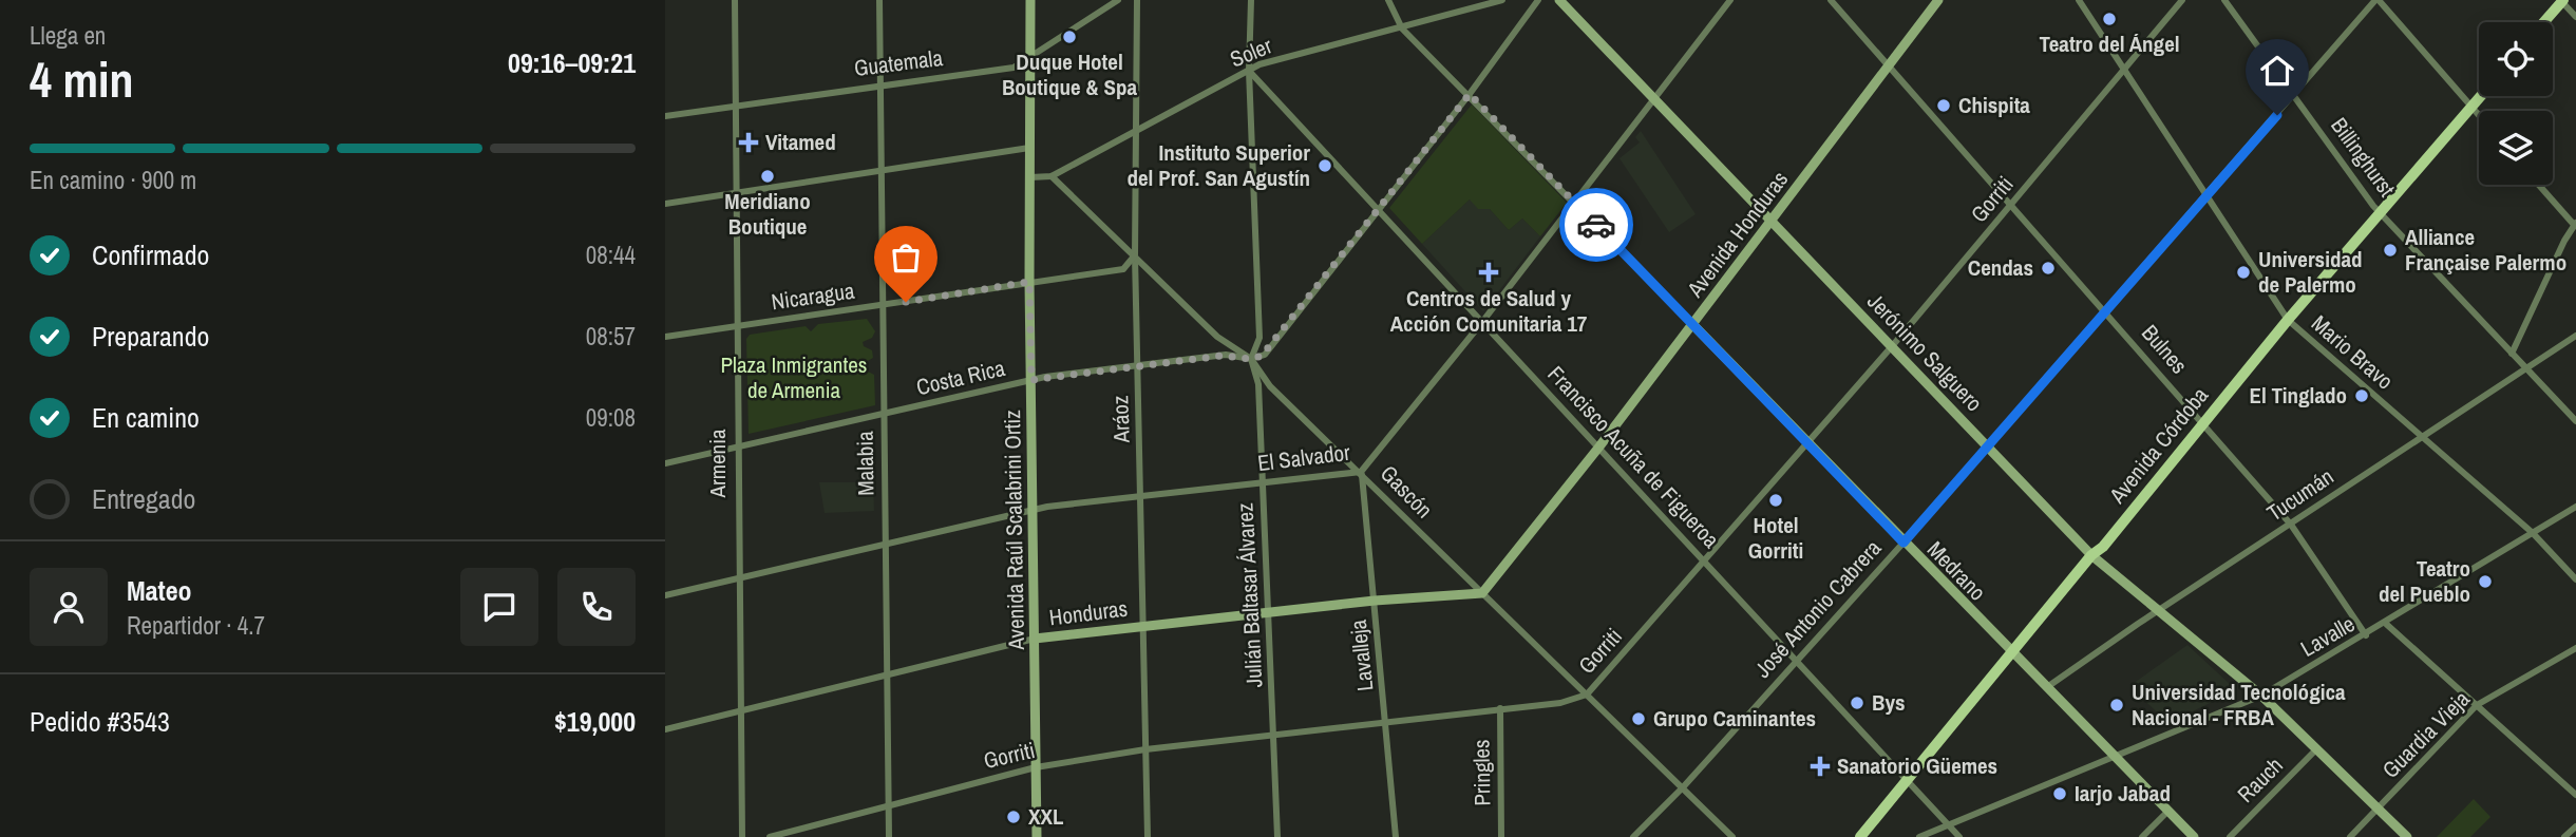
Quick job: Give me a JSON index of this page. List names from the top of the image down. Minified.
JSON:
{"streets":{"main road":["Avenida Córdoba"],"street":["Soler","Guatemala","Billinghurst","Gorriti","Avenida Honduras","Nicaragua","Bulnes","Jerónimo Salguero","Mario Bravo","Costa Rica","Aráoz","Francisco Acuña de Figueroa","El Salvador","Armenia","Malabia","Gascón","Tucumán","Avenida Raúl Scalabrini Ortiz","Medrano","Julián Baltasar Álvarez","José Antonio Cabrera","Honduras","Lavalle","Lavalleja","Guardia Vieja","Pringles","Rauch"]},"crossings":[["Soler","Aráoz"],["Soler","Francisco Acuña de Figueroa"],["Soler","Gascón"],["Soler","Avenida Raúl Scalabrini Ortiz"],["Soler","Medrano"],["Soler","Julián Baltasar Álvarez"],["Guatemala","Armenia"],["Guatemala","Malabia"],["Guatemala","Avenida Raúl Scalabrini Ortiz"],["Billinghurst","Avenida Córdoba"],["Billinghurst","Tucumán"],["Billinghurst","José Antonio Cabrera"],["Gorriti","Bulnes"],["Gorriti","Jerónimo Salguero"],["Gorriti","Mario Bravo"],["Gorriti","Aráoz"],["Gorriti","Francisco Acuña de Figueroa"],["Gorriti","Malabia"],["Gorriti","Gascón"],["Gorriti","Avenida Raúl Scalabrini Ortiz"],["Gorriti","Medrano"],["Gorriti","Julián Baltasar Álvarez"],["Gorriti","Lavalleja"],["Gorriti","Pringles"],["Avenida Honduras","Bulnes"],["Avenida Honduras","Jerónimo Salguero"],["Avenida Honduras","Francisco Acuña de Figueroa"],["Avenida Honduras","Gascón"],["Avenida Honduras","Medrano"],["Avenida Honduras","Honduras"],["Nicaragua","Aráoz"],["Nicaragua","Armenia"],["Nicaragua","Malabia"],["Nicaragua","Gascón"],["Nicaragua","Avenida Raúl Scalabrini Ortiz"],["Bulnes","Avenida Córdoba"],["Bulnes","Tucumán"],["Bulnes","José Antonio Cabrera"],["Bulnes","Lavalle"],["Jerónimo Salguero","Avenida Córdoba"],["Jerónimo Salguero","El Salvador"],["Jerónimo Salguero","Tucumán"],["Jerónimo Salguero","José Antonio Cabrera"],["Jerónimo Salguero","Lavalle"],["Jerónimo Salguero","Guardia Vieja"],["Jerónimo Salguero","Rauch"],["Mario Bravo","Avenida Córdoba"],["Mario Bravo","Tucumán"],["Mario Bravo","José Antonio Cabrera"],["Mario Bravo","Lavalle"],["Costa Rica","Aráoz"],["Costa Rica","Armenia"],["Costa Rica","Malabia"],["Costa Rica","Gascón"],["Costa Rica","Avenida Raúl Scalabrini Ortiz"],["Costa Rica","Julián Baltasar Álvarez"],["Aráoz","El Salvador"],["Aráoz","Gascón"],["Aráoz","Honduras"],["Avenida Córdoba","Francisco Acuña de Figueroa"],["Avenida Córdoba","Medrano"],["Francisco Acuña de Figueroa","El Salvador"],["Francisco Acuña de Figueroa","Julián Baltasar Álvarez"],["Francisco Acuña de Figueroa","José Antonio Cabrera"],["Francisco Acuña de Figueroa","Lavalle"],["El Salvador","Armenia"],["El Salvador","Malabia"],["El Salvador","Gascón"],["El Salvador","Avenida Raúl Scalabrini Ortiz"],["El Salvador","Medrano"],["El Salvador","Julián Baltasar Álvarez"],["El Salvador","Lavalleja"],["Armenia","Honduras"],["Malabia","Honduras"],["Gascón","Julián Baltasar Álvarez"],["Gascón","José Antonio Cabrera"],["Gascón","Honduras"],["Gascón","Lavalleja"],["Tucumán","Medrano"],["Avenida Raúl Scalabrini Ortiz","Honduras"],["Medrano","José Antonio Cabrera"],["Medrano","Lavalle"],["Julián Baltasar Álvarez","Honduras"],["Honduras","Lavalleja"]],"parks":["Plaza Inmigrantes de Armenia"],"places":{"other":["Teatro del Ángel","Duque Hotel Boutique & Spa","Chispita","Instituto Superior del Prof. San Agustín","Meridiano Boutique","Alliance Française Palermo","Cendas","Universidad de Palermo","El Tinglado","Hotel Gorriti","Teatro del Pueblo","Bys","Universidad Tecnológica Nacional - FRBA","Grupo Caminantes","Iarjo Jabad","XXL"],"health":["Vitamed","Centros de Salud y Acción Comunitaria 17","Sanatorio Güemes"]},"page":{"heading":["4 min","Llega en","09:16–09:21"],"panel":["Mateo","Repartidor · 4.7","Pedido #3543","$19,000"],"bar":"En camino · 900 m","list":[["Confirmado","08:44"],["Preparando","08:57"],["En camino","09:08"],"Entregado"]}}
